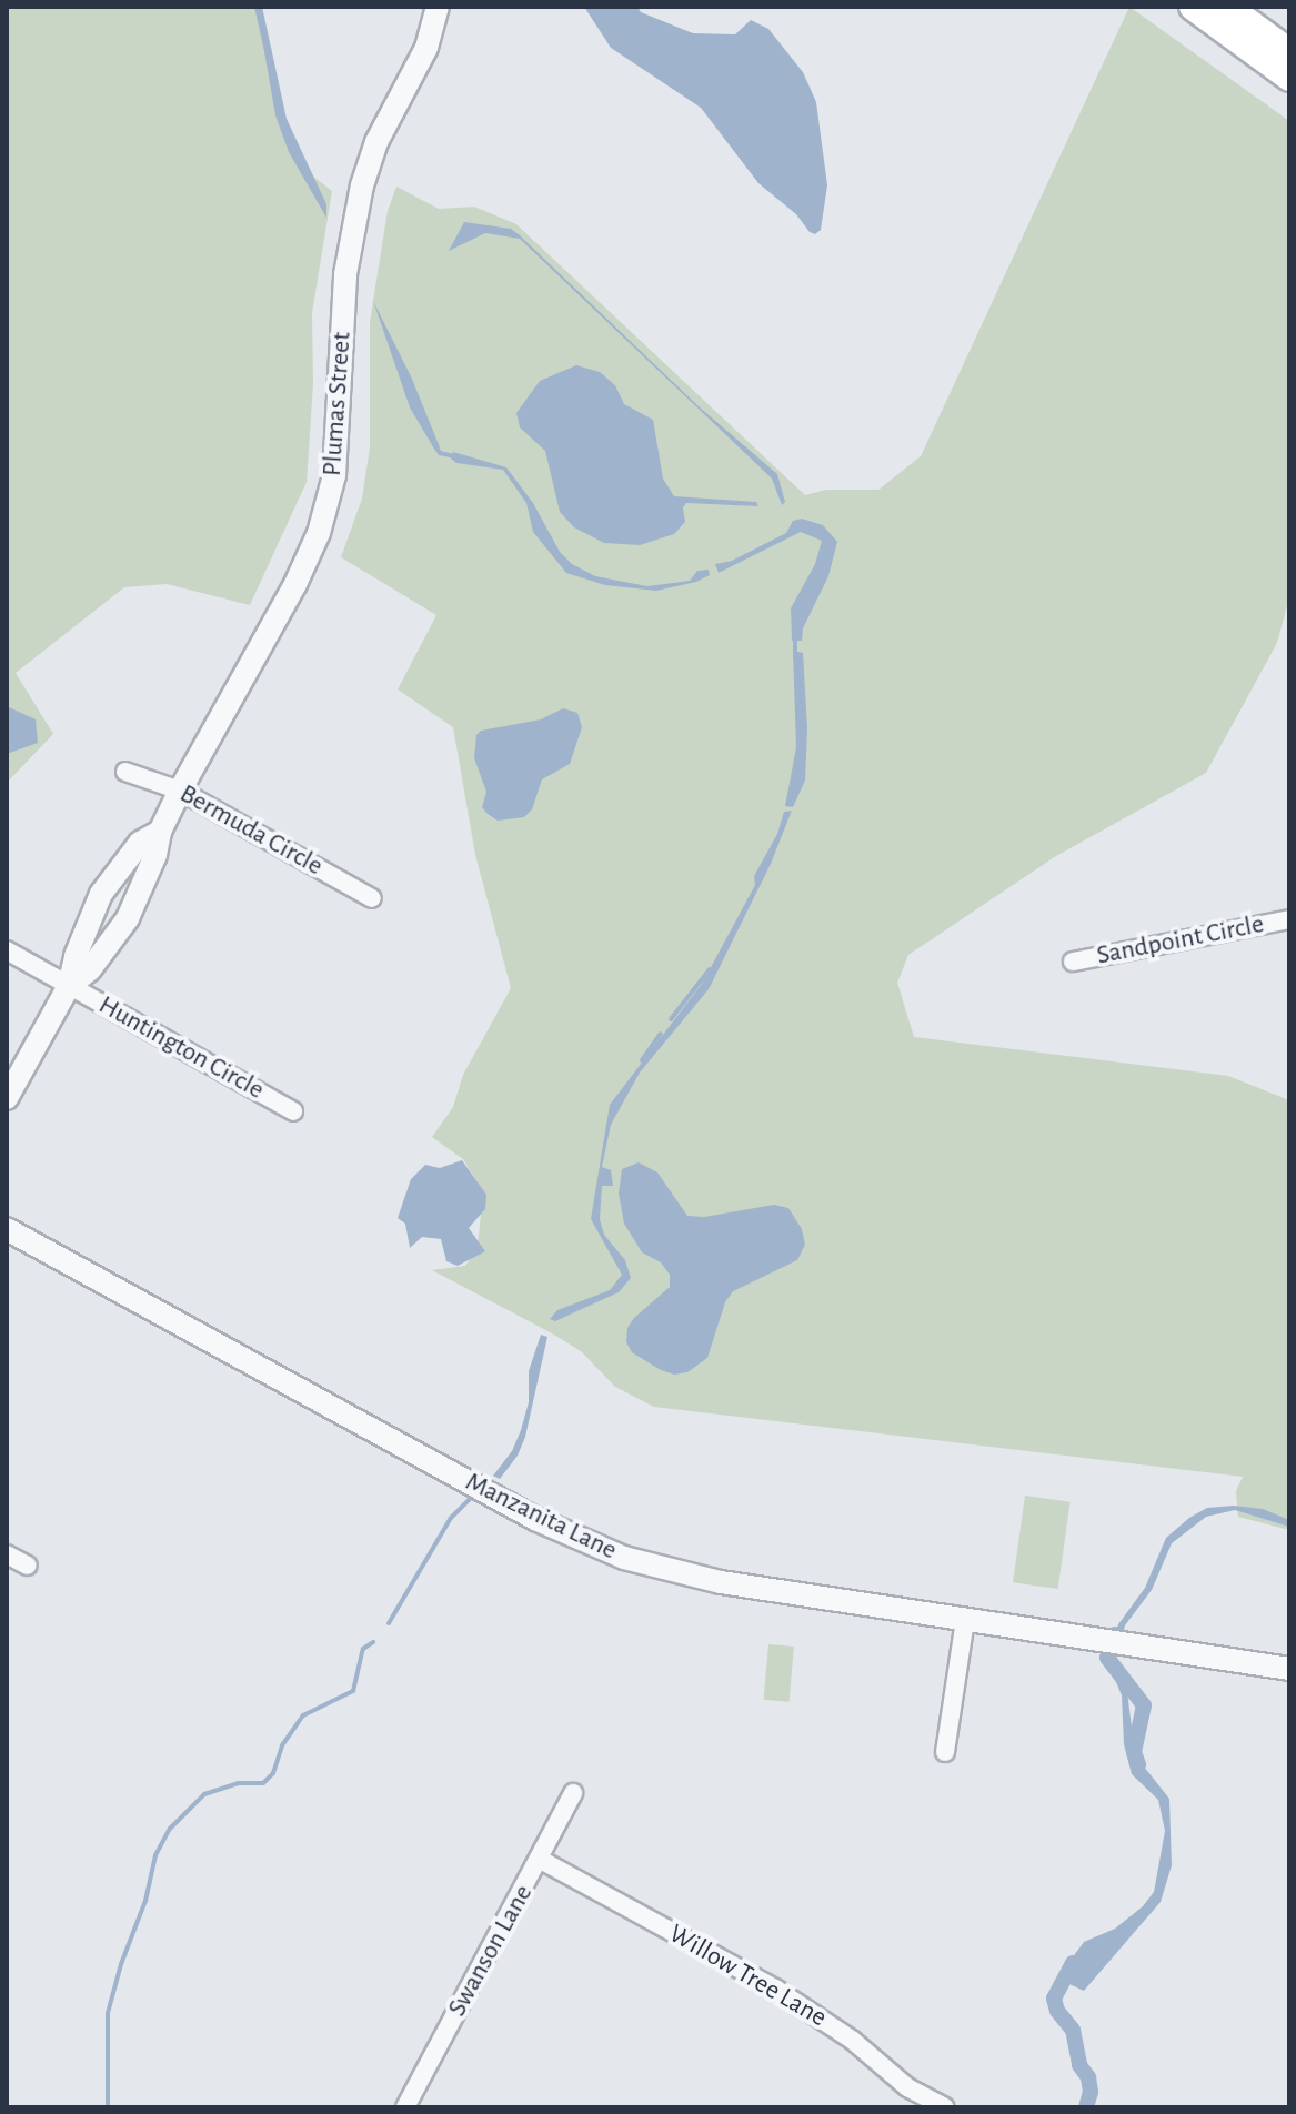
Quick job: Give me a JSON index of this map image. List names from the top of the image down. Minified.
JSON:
{"streets":{"street":["Plumas Street","Bermuda Circle","Sandpoint Circle","Huntington Circle","Manzanita Lane","Swanson Lane","Willow Tree Lane"]},"crossings":[["Plumas Street","Bermuda Circle"],["Plumas Street","Huntington Circle"],["Swanson Lane","Willow Tree Lane"]]}
